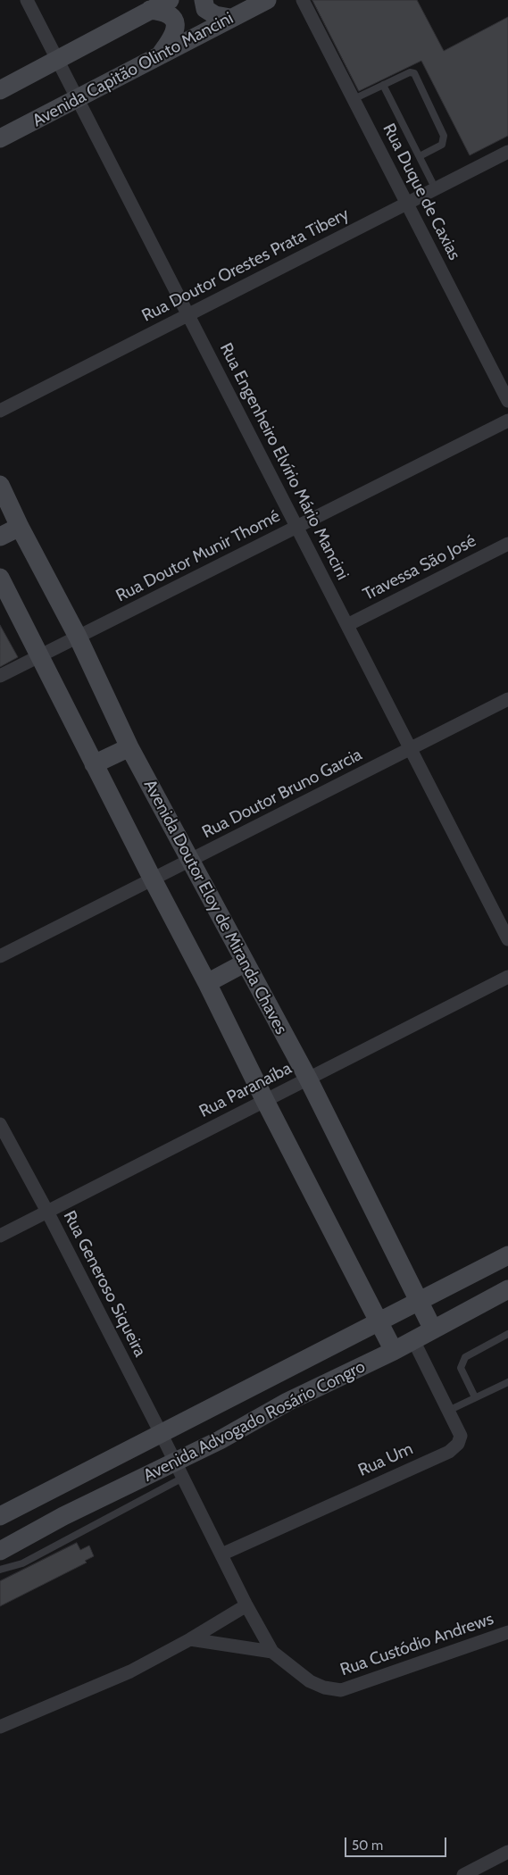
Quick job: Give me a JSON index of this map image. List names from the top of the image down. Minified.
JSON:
{"streets":{"street":["Avenida Capitão Olinto Mancini","Rua Duque de Caxias","Rua Doutor Orestes Prata Tibery","Rua Engenheiro Elvírio Mário Mancini","Rua Doutor Munir Thomé","Travessa São José","Rua Doutor Bruno Garcia","Avenida Doutor Eloy de Miranda Chaves","Rua Paranaíba","Rua Generoso Siqueira","Avenida Advogado Rosário Congro","Rua Um","Rua Custódio Andrews"]},"crossings":[["Avenida Capitão Olinto Mancini","Rua Engenheiro Elvírio Mário Mancini"],["Rua Duque de Caxias","Rua Doutor Orestes Prata Tibery"],["Rua Doutor Orestes Prata Tibery","Rua Engenheiro Elvírio Mário Mancini"],["Rua Engenheiro Elvírio Mário Mancini","Rua Doutor Munir Thomé"],["Rua Engenheiro Elvírio Mário Mancini","Travessa São José"],["Rua Engenheiro Elvírio Mário Mancini","Rua Doutor Bruno Garcia"],["Rua Doutor Munir Thomé","Avenida Doutor Eloy de Miranda Chaves"],["Rua Doutor Bruno Garcia","Avenida Doutor Eloy de Miranda Chaves"],["Avenida Doutor Eloy de Miranda Chaves","Rua Paranaíba"],["Avenida Doutor Eloy de Miranda Chaves","Avenida Advogado Rosário Congro"],["Rua Paranaíba","Rua Generoso Siqueira"],["Rua Generoso Siqueira","Avenida Advogado Rosário Congro"],["Rua Generoso Siqueira","Rua Um"],["Rua Generoso Siqueira","Rua Custódio Andrews"],["Avenida Advogado Rosário Congro","Rua Um"]],"scale_bar":"50 m"}
